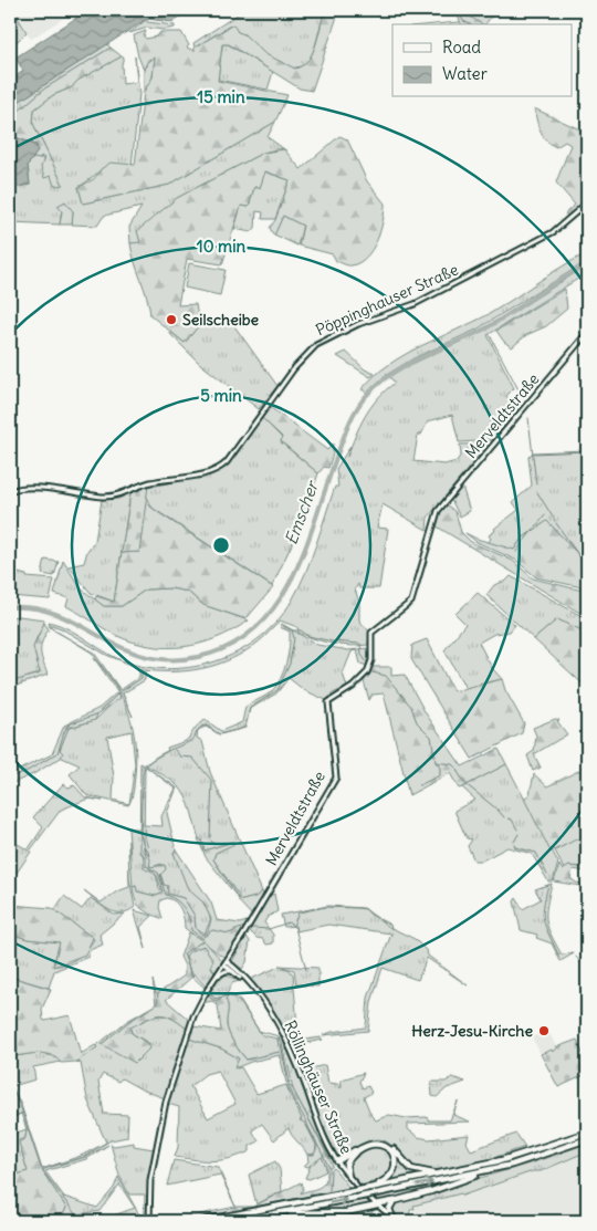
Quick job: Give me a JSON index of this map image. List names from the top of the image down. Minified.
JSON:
{"streets":{"main road":["Pöppinghauser Straße","Merveldtstraße","Röllinghäuser Straße"]},"crossings":[["Merveldtstraße","Röllinghäuser Straße"]],"water":["Emscher"],"places":["Seilscheibe","Herz-Jesu-Kirche"],"legend":["Road","Water"],"rings":["15 min","10 min","5 min"]}
